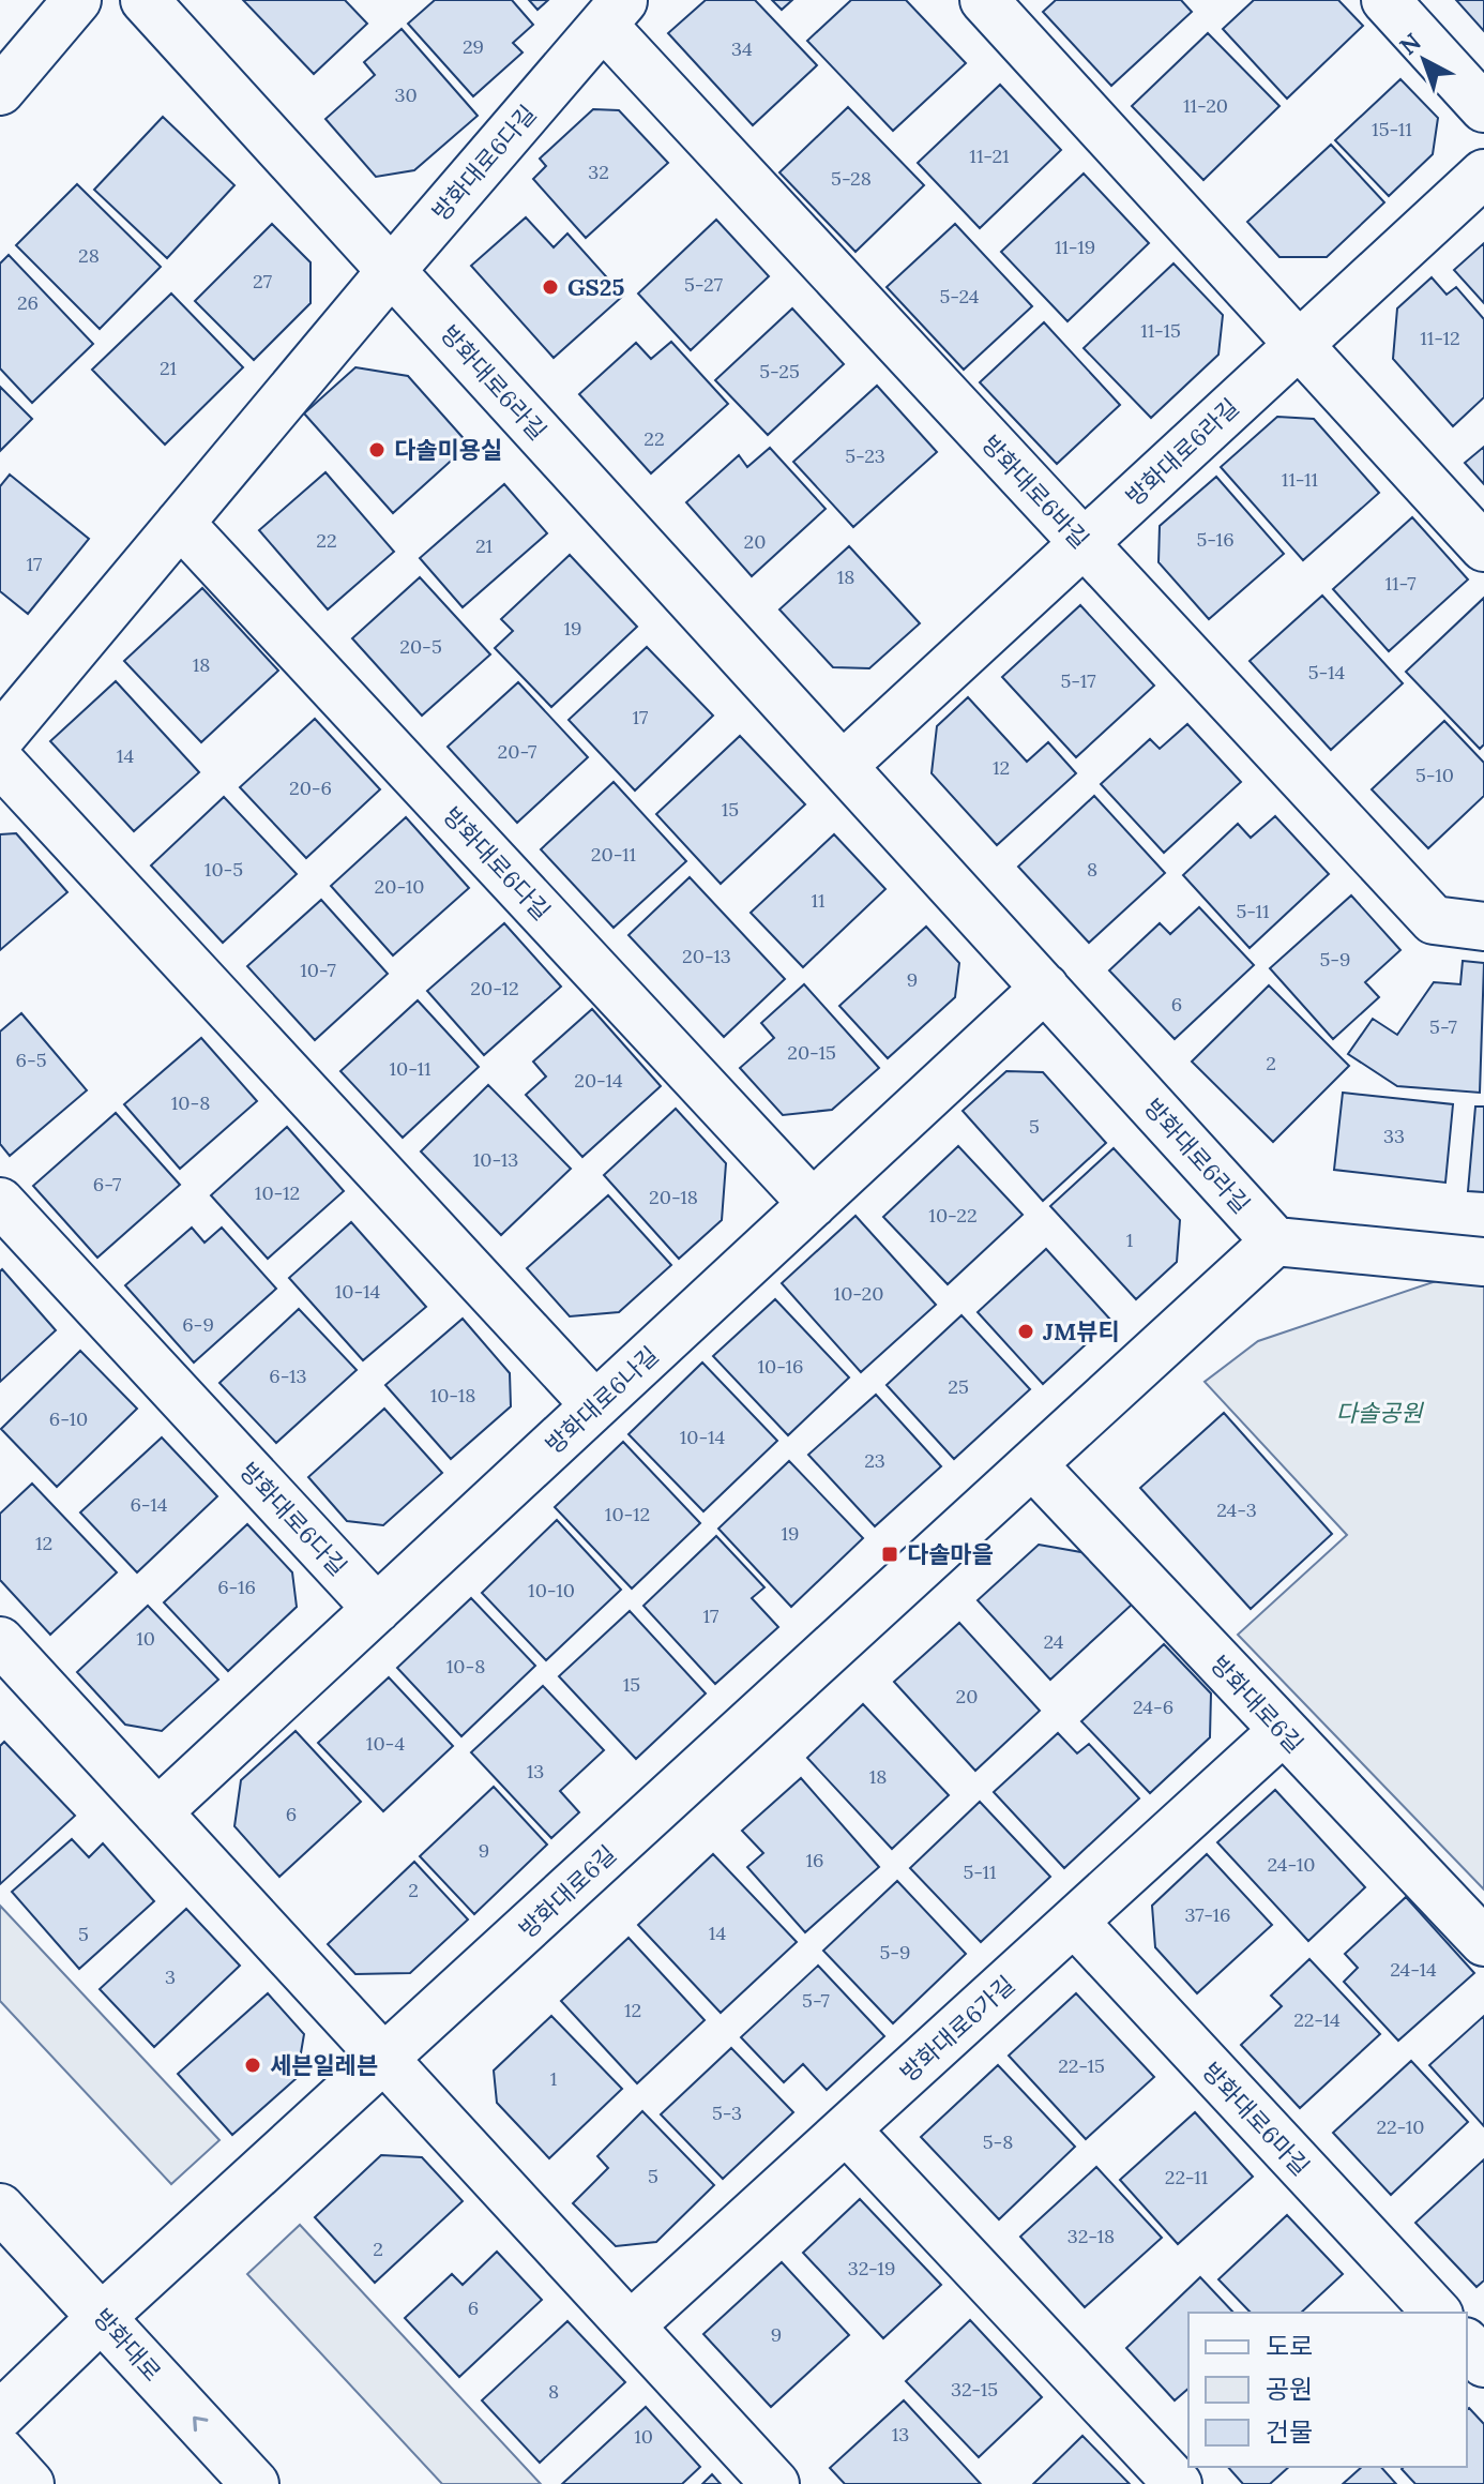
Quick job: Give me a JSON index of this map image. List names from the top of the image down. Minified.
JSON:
{"streets":{"street":["방화대로6다길","방화대로6라길","방화대로6바길","방화대로6나길","방화대로6길","방화대로6가길","방화대로6마길","방화대로"]},"crossings":[["방화대로6다길","방화대로6라길"],["방화대로6다길","방화대로6바길"],["방화대로6다길","방화대로6나길"],["방화대로6라길","방화대로6바길"],["방화대로6라길","방화대로6나길"],["방화대로6라길","방화대로6길"],["방화대로6길","방화대로6가길"],["방화대로6길","방화대로"],["방화대로6가길","방화대로6마길"]],"parks":["다솔공원"],"places":{"other":["GS25","다솔미용실","JM뷰티","세븐일레븐"],"transit":["다솔마을"]},"house_numbers":["29","34","30","11-20","15-11","11-21","32","5-28","11-19","28","27","5-27","5-24","26","11-15","11-12","21","5-25","22","5-23","11-11","5-16","22","20","21","17","18","11-7","19","20-5","18","5-14","5-17","17","20-7","14","12","5-10","20-6","15","20-11","10-5","8","20-10","11","5-11","20-13","5-9","10-7","9","20-12","6","5-7","20-15","6-5","2","10-11","20-14","10-8","5","33","10-13","6-7","10-12","20-18","10-22","1","10-14","10-20","6-9","10-16","6-13","25","10-18","6-10","10-14","23","6-14","24-3","10-12","19","12","6-16","10-10","17","10","24","10-8","15","20","24-6","10-4","13","18","6","9","16","24-10","5-11","2","37-16","14","5","5-9","24-14","3","5-7","12","22-14","22-15","1","5-3","22-10","5-8","5","22-11","32-18","2","32-19","6","9","32-15","8","13","10"],"legend":["도로","공원","건물"],"north":"top left"}
